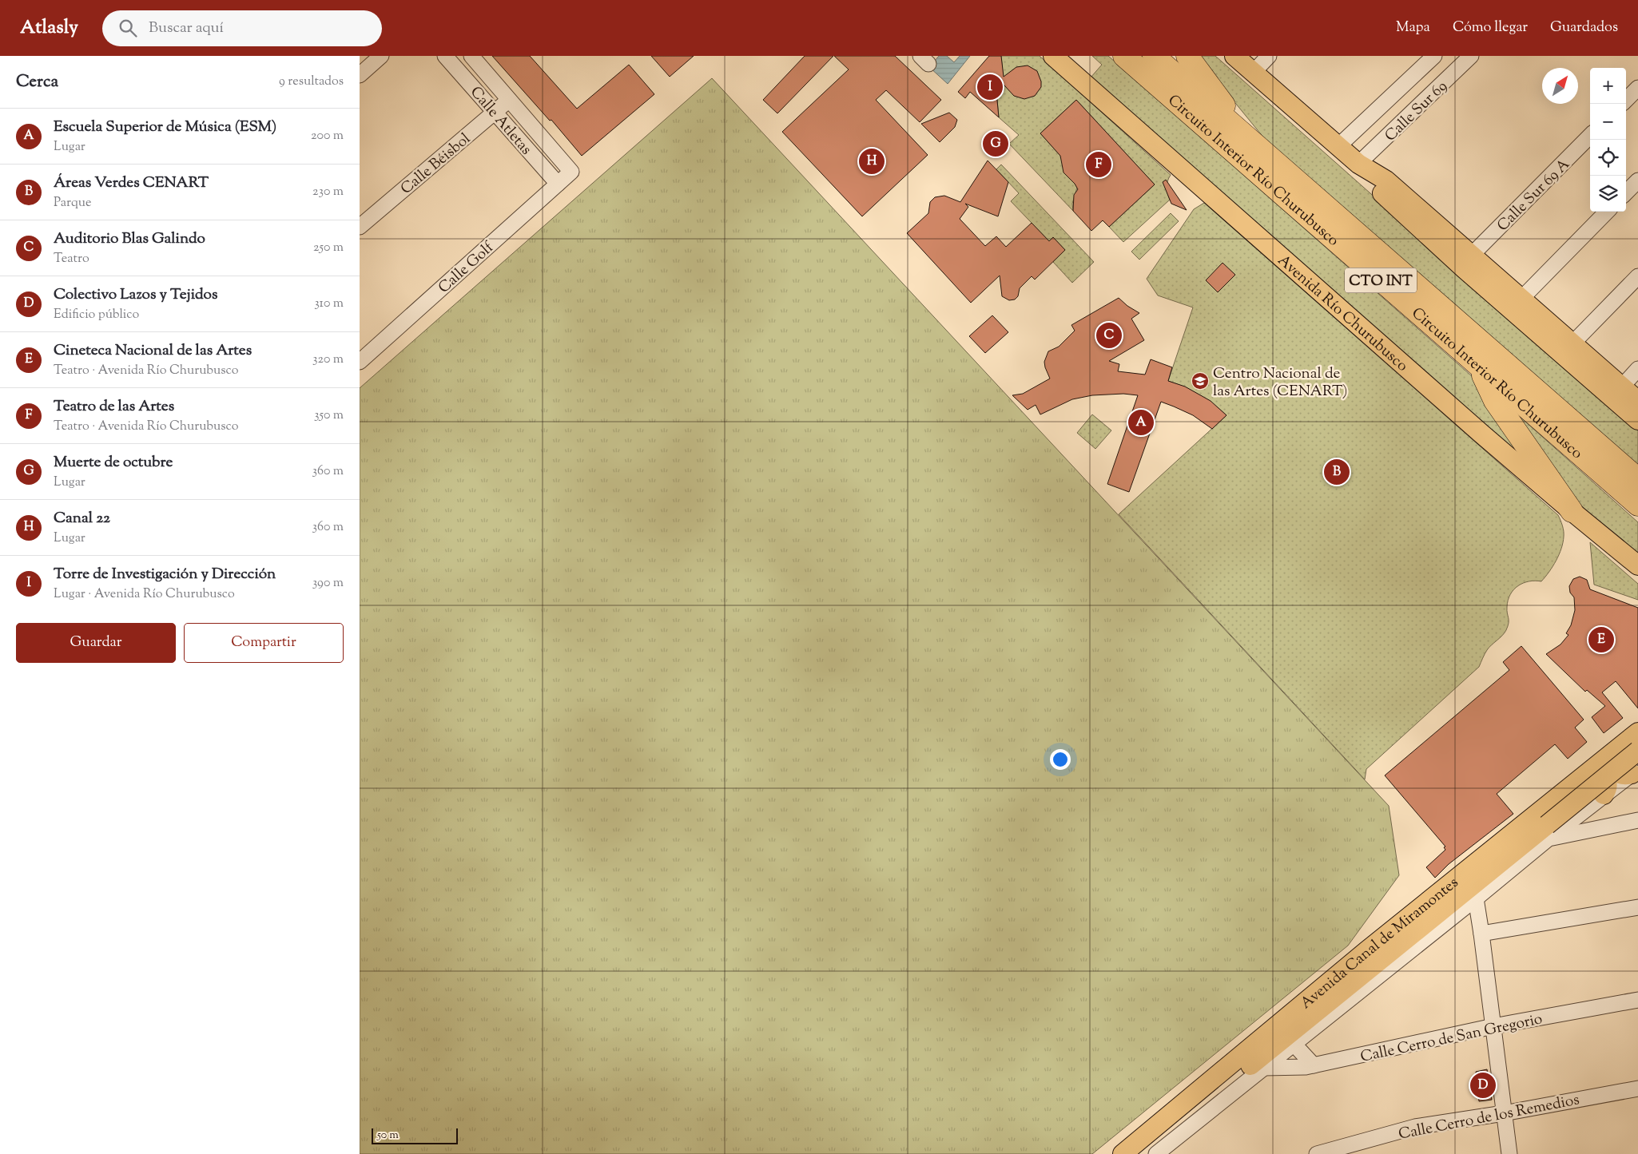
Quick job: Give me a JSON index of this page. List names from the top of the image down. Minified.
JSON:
{"streets":{"highway":["Circuito Interior Río Churubusco","CTO INT"],"main road":["Avenida Río Churubusco","Avenida Canal de Miramontes"],"street":["Calle Sur 69","Calle Atletas","Calle Béisbol","Calle Sur 69 A","Calle Golf","Calle Cerro de San Gregorio","Calle Cerro de los Remedios"]},"crossings":[["Calle Atletas","Calle Béisbol"],["Calle Atletas","Calle Golf"],["Avenida Canal de Miramontes","Calle Cerro de San Gregorio"]],"places":{"school or university":["Centro Nacional de las Artes (CENART)"]},"scale_bar":"50 m","north":"top right","page":{"header":"Atlasly","search":"Buscar aquí","nav":["Mapa","Cómo llegar","Guardados"],"heading":["Cerca","9 resultados"],"map_buttons":["+","−"],"pins":["I","G","H","F","C","A","B","E","D"],"list":[{"mark":"A","name":"Escuela Superior de Música (ESM)","note":"Lugar","value":"200 m"},{"mark":"B","name":"Áreas Verdes CENART","note":"Parque","value":"230 m"},{"mark":"C","name":"Auditorio Blas Galindo","note":"Teatro","value":"250 m"},{"mark":"D","name":"Colectivo Lazos y Tejidos","note":"Edificio público","value":"310 m"},{"mark":"E","name":"Cineteca Nacional de las Artes","note":"Teatro · Avenida Río Churubusco","value":"320 m"},{"mark":"F","name":"Teatro de las Artes","note":"Teatro · Avenida Río Churubusco","value":"350 m"},{"mark":"G","name":"Muerte de octubre","note":"Lugar","value":"360 m"},{"mark":"H","name":"Canal 22","note":"Lugar","value":"360 m"},{"mark":"I","name":"Torre de Investigación y Dirección","note":"Lugar · Avenida Río Churubusco","value":"390 m"}],"buttons":["Guardar","Compartir"],"scale":"50 m"}}
